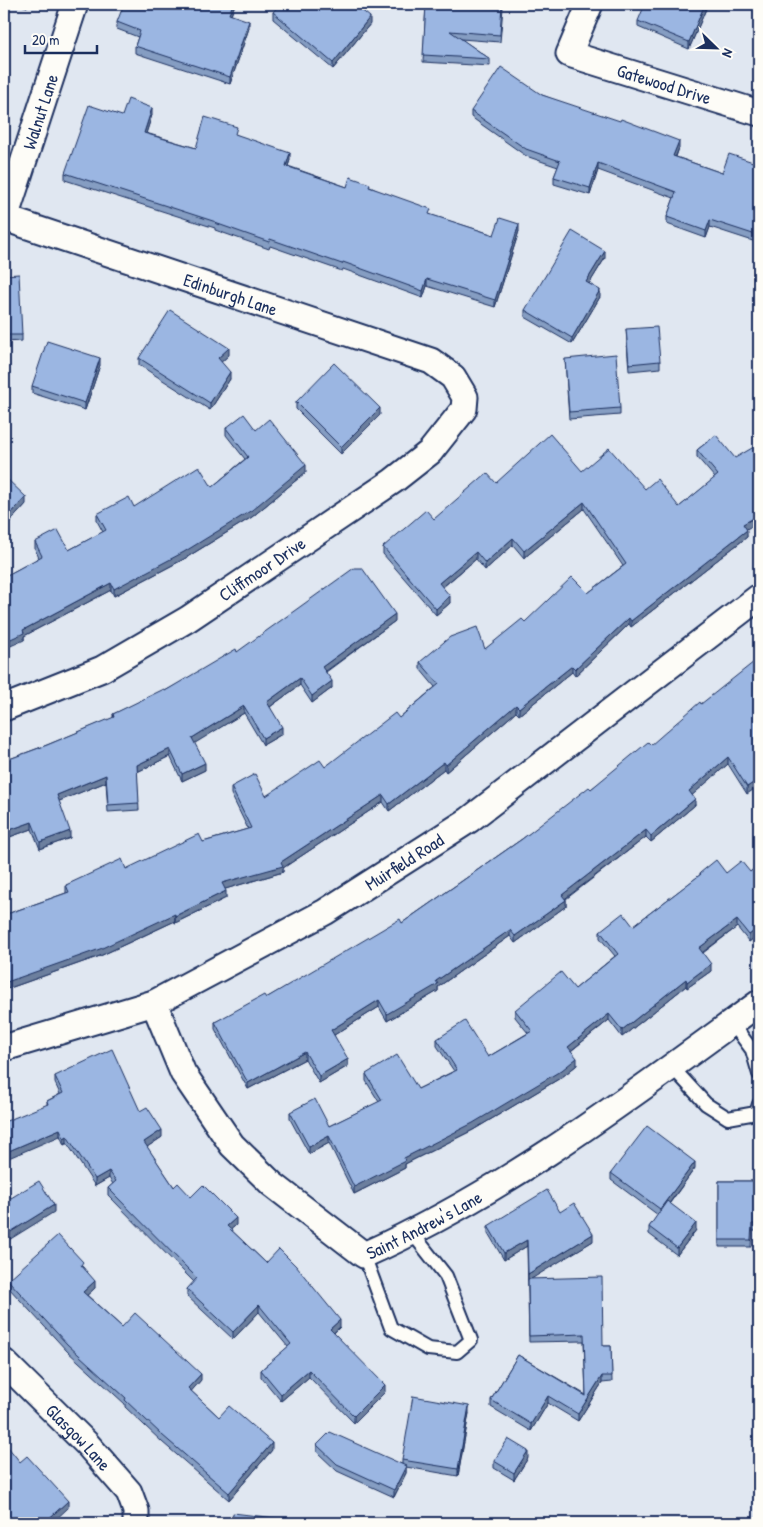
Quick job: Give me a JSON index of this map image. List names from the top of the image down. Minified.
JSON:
{"streets":{"street":["Gatewood Drive","Walnut Lane","Edinburgh Lane","Cliffmoor Drive","Muirfield Road","Saint Andrew's Lane","Glasgow Lane"]},"crossings":[["Walnut Lane","Edinburgh Lane"],["Edinburgh Lane","Cliffmoor Drive"],["Muirfield Road","Saint Andrew's Lane"]],"scale_bar":"20 m","north":"bottom right"}
